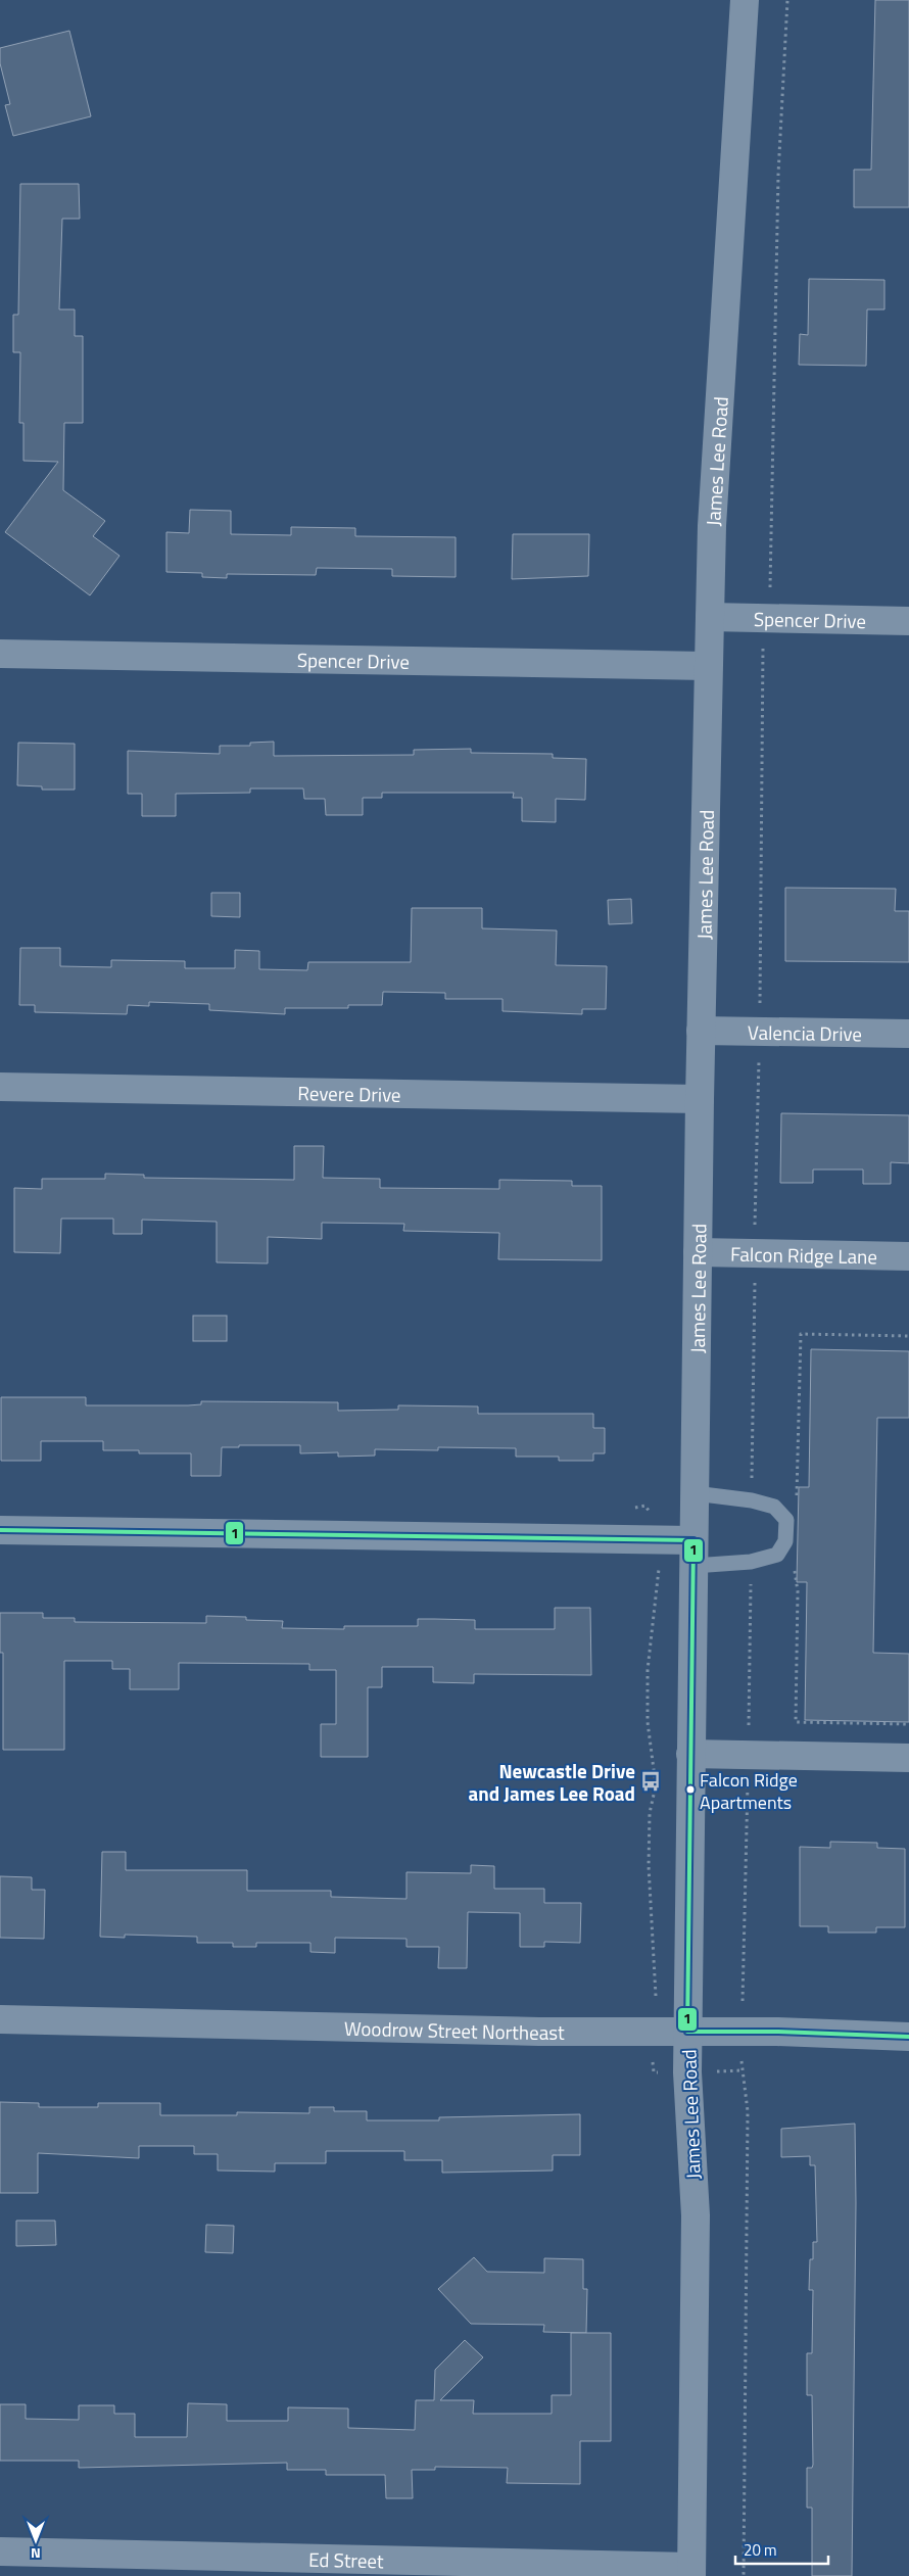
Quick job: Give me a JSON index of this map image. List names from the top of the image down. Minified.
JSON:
{"streets":{"street":["James Lee Road","Spencer Drive","Valencia Drive","Revere Drive","Falcon Ridge Lane","Woodrow Street Northeast","Ed Street"]},"crossings":[["James Lee Road","Spencer Drive"],["James Lee Road","Valencia Drive"],["James Lee Road","Revere Drive"],["James Lee Road","Falcon Ridge Lane"],["James Lee Road","Woodrow Street Northeast"],["James Lee Road","Ed Street"]],"places":{"bus stop":["Newcastle Drive and James Lee Road"],"other":["Falcon Ridge Apartments"]},"lines":["transit line 1"],"scale_bar":"20 m","north":"bottom"}
